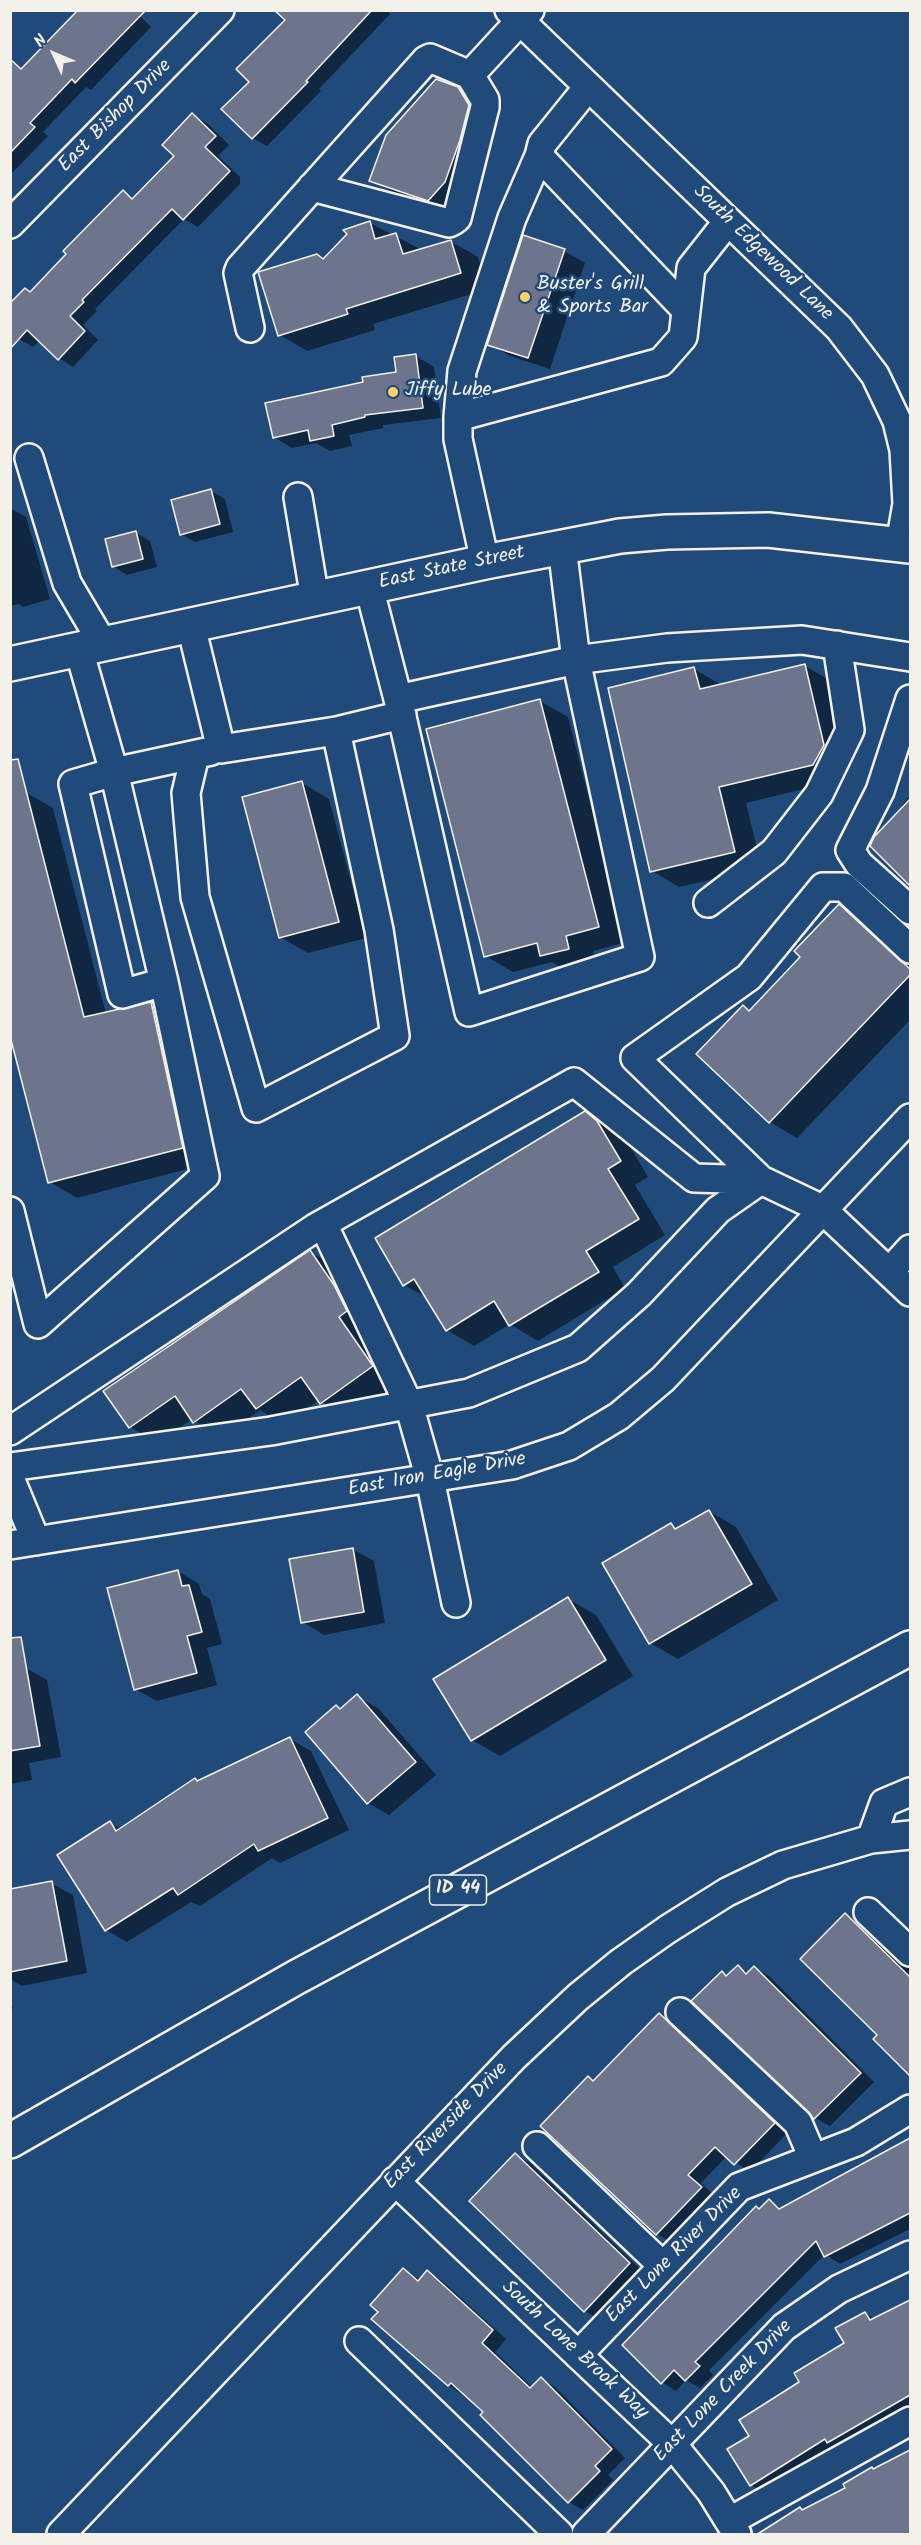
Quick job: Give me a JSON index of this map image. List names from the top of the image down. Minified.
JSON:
{"streets":{"main road":["East State Street","ID 44"],"street":["East Bishop Drive","South Edgewood Lane","East Iron Eagle Drive","East Riverside Drive","East Lone River Drive","South Lone Brook Way","East Lone Creek Drive"]},"crossings":[["South Edgewood Lane","East State Street"],["East Riverside Drive","South Lone Brook Way"],["East Lone River Drive","South Lone Brook Way"],["South Lone Brook Way","East Lone Creek Drive"]],"places":["Buster's Grill & Sports Bar","Jiffy Lube"],"north":"top left"}
